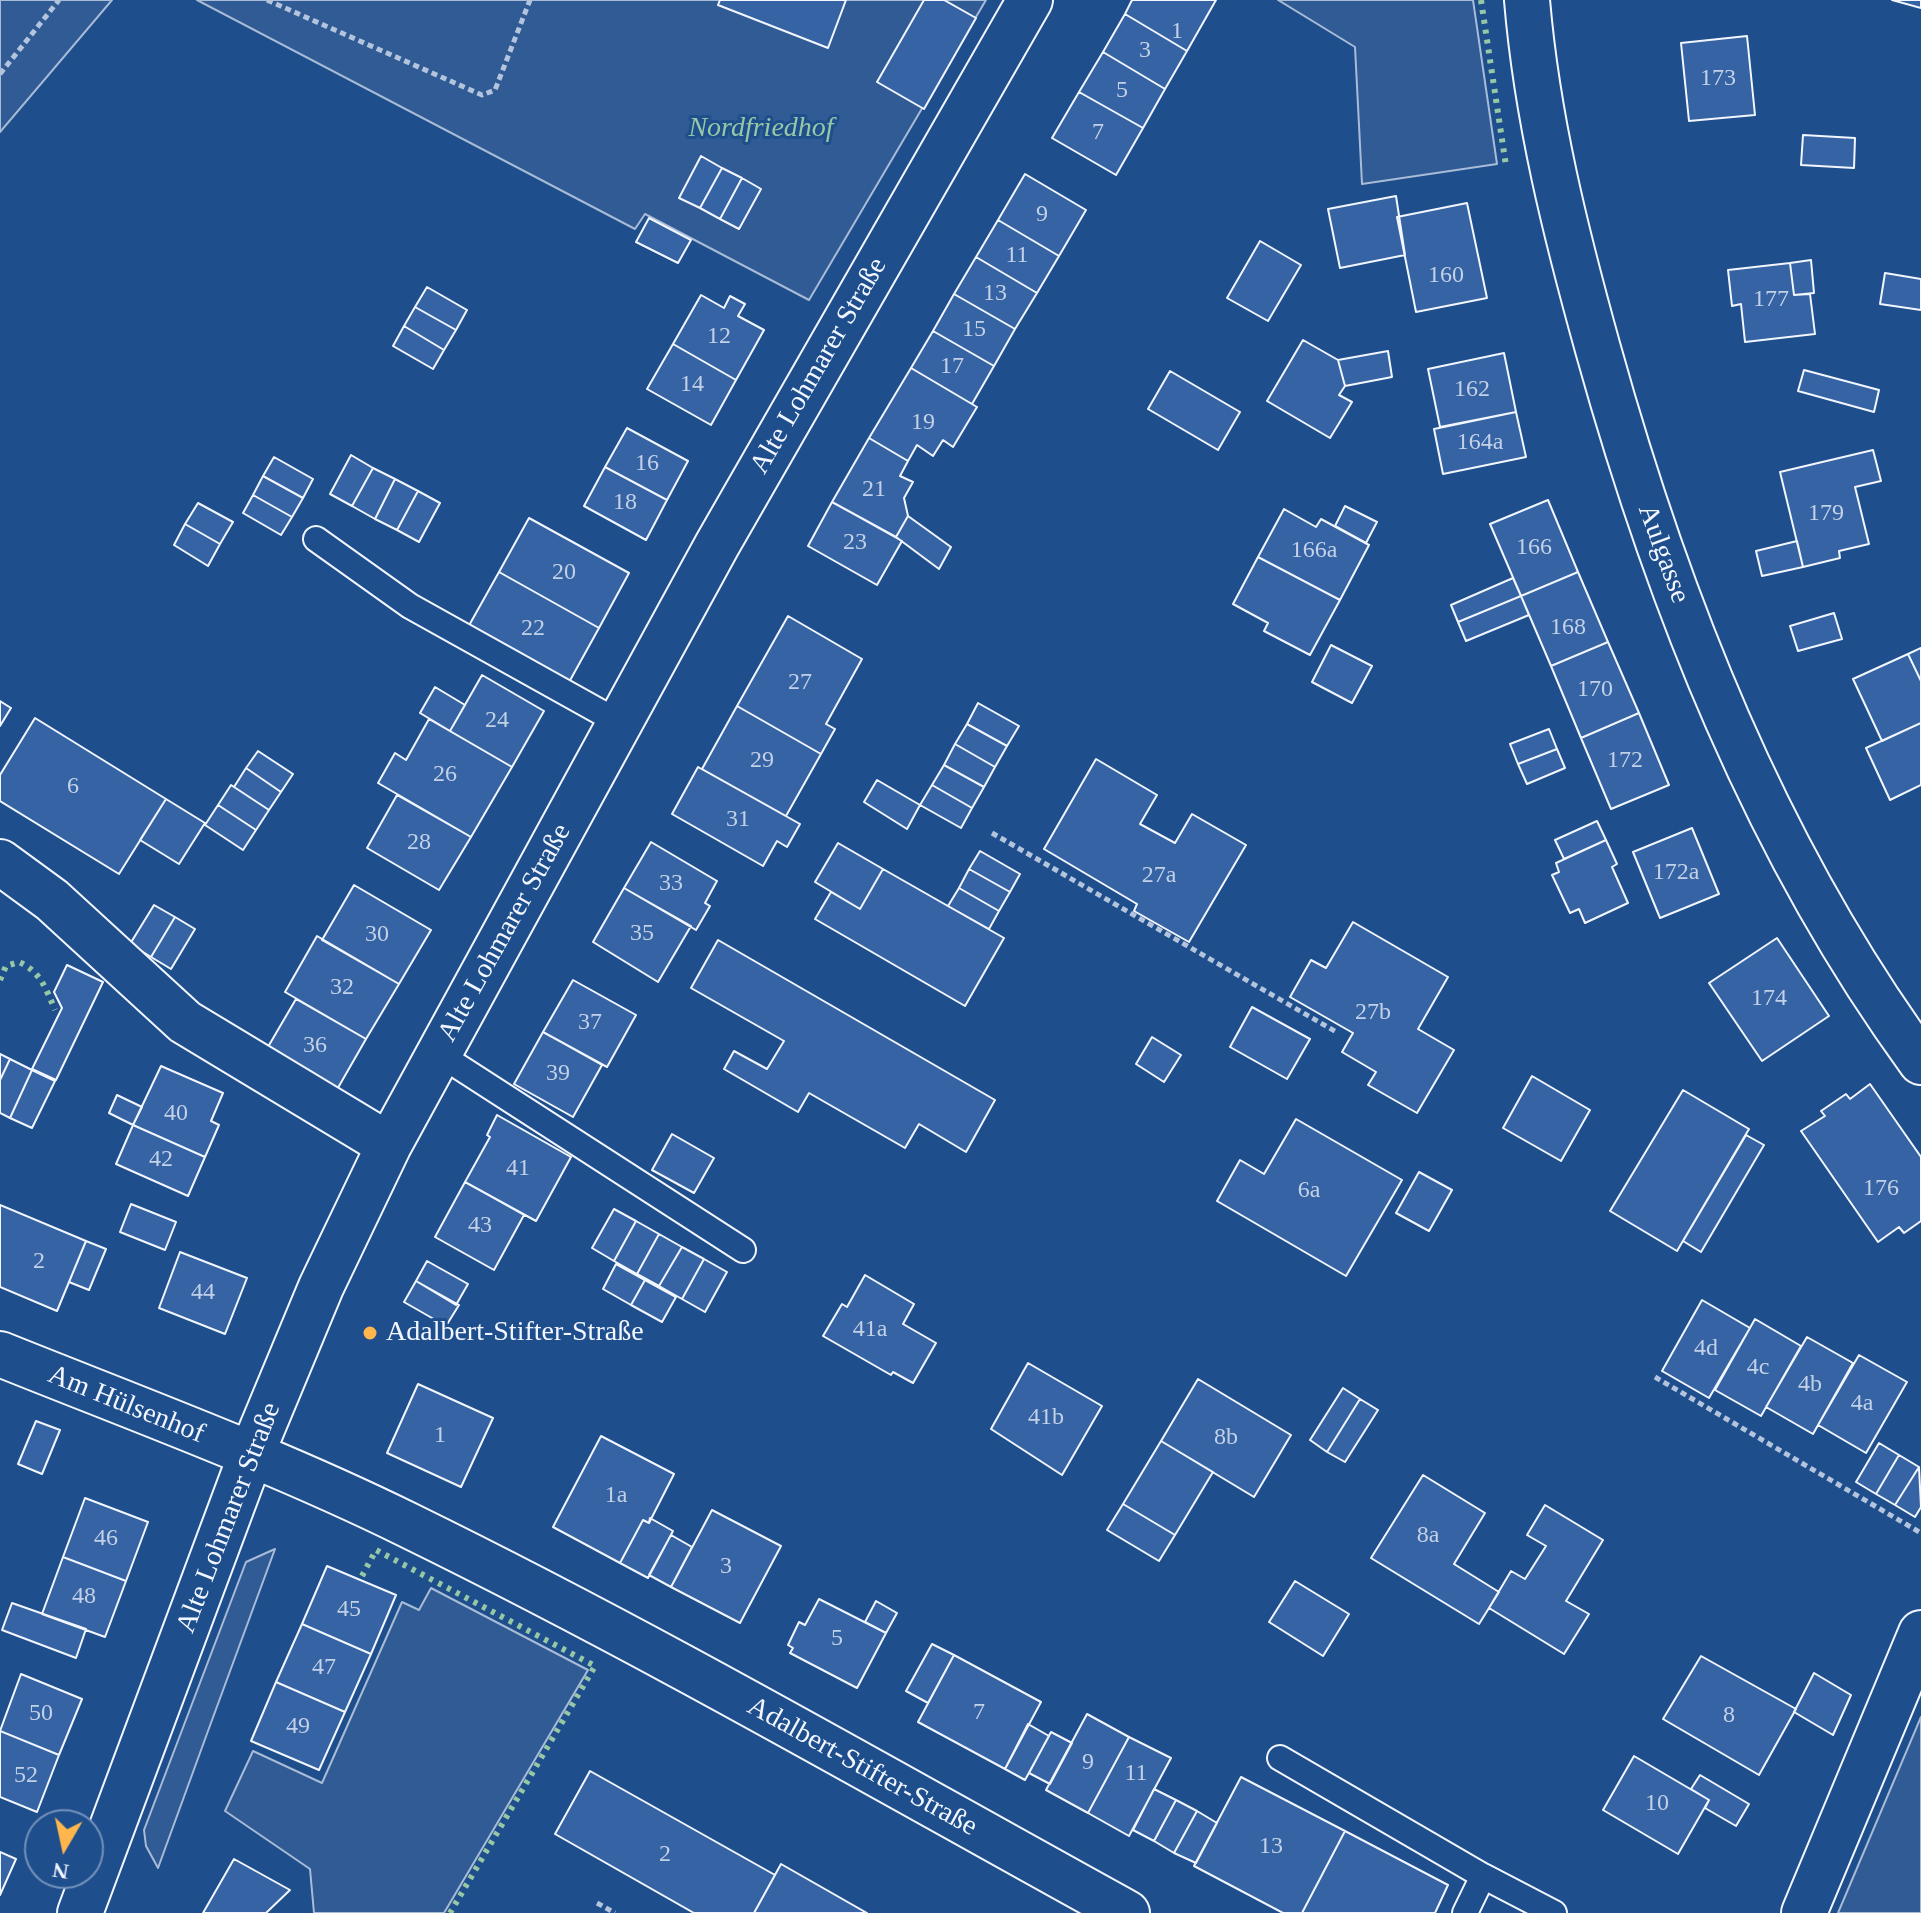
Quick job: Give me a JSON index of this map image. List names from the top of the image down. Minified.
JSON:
{"streets":{"street":["Alte Lohmarer Straße","Aulgasse","Am Hülsenhof","Adalbert-Stifter-Straße"]},"crossings":[["Alte Lohmarer Straße","Am Hülsenhof"],["Alte Lohmarer Straße","Adalbert-Stifter-Straße"],["Am Hülsenhof","Adalbert-Stifter-Straße"]],"parks":["Nordfriedhof"],"places":["Adalbert-Stifter-Straße"],"house_numbers":["1","3","173","5","7","9","11","160","13","177","15","12","17","14","162","19","164a","16","21","18","179","23","166","166a","20","168","22","27","170","24","29","172","26","6","31","28","172a","27a","33","35","30","32","174","27b","37","36","39","40","42","41","176","6a","43","2","44","41a","4d","4c","4b","4a","41b","1","8b","1a","8a","46","3","48","45","5","47","7","50","8","49","9","11","52","10","13","2"],"north":"bottom"}
